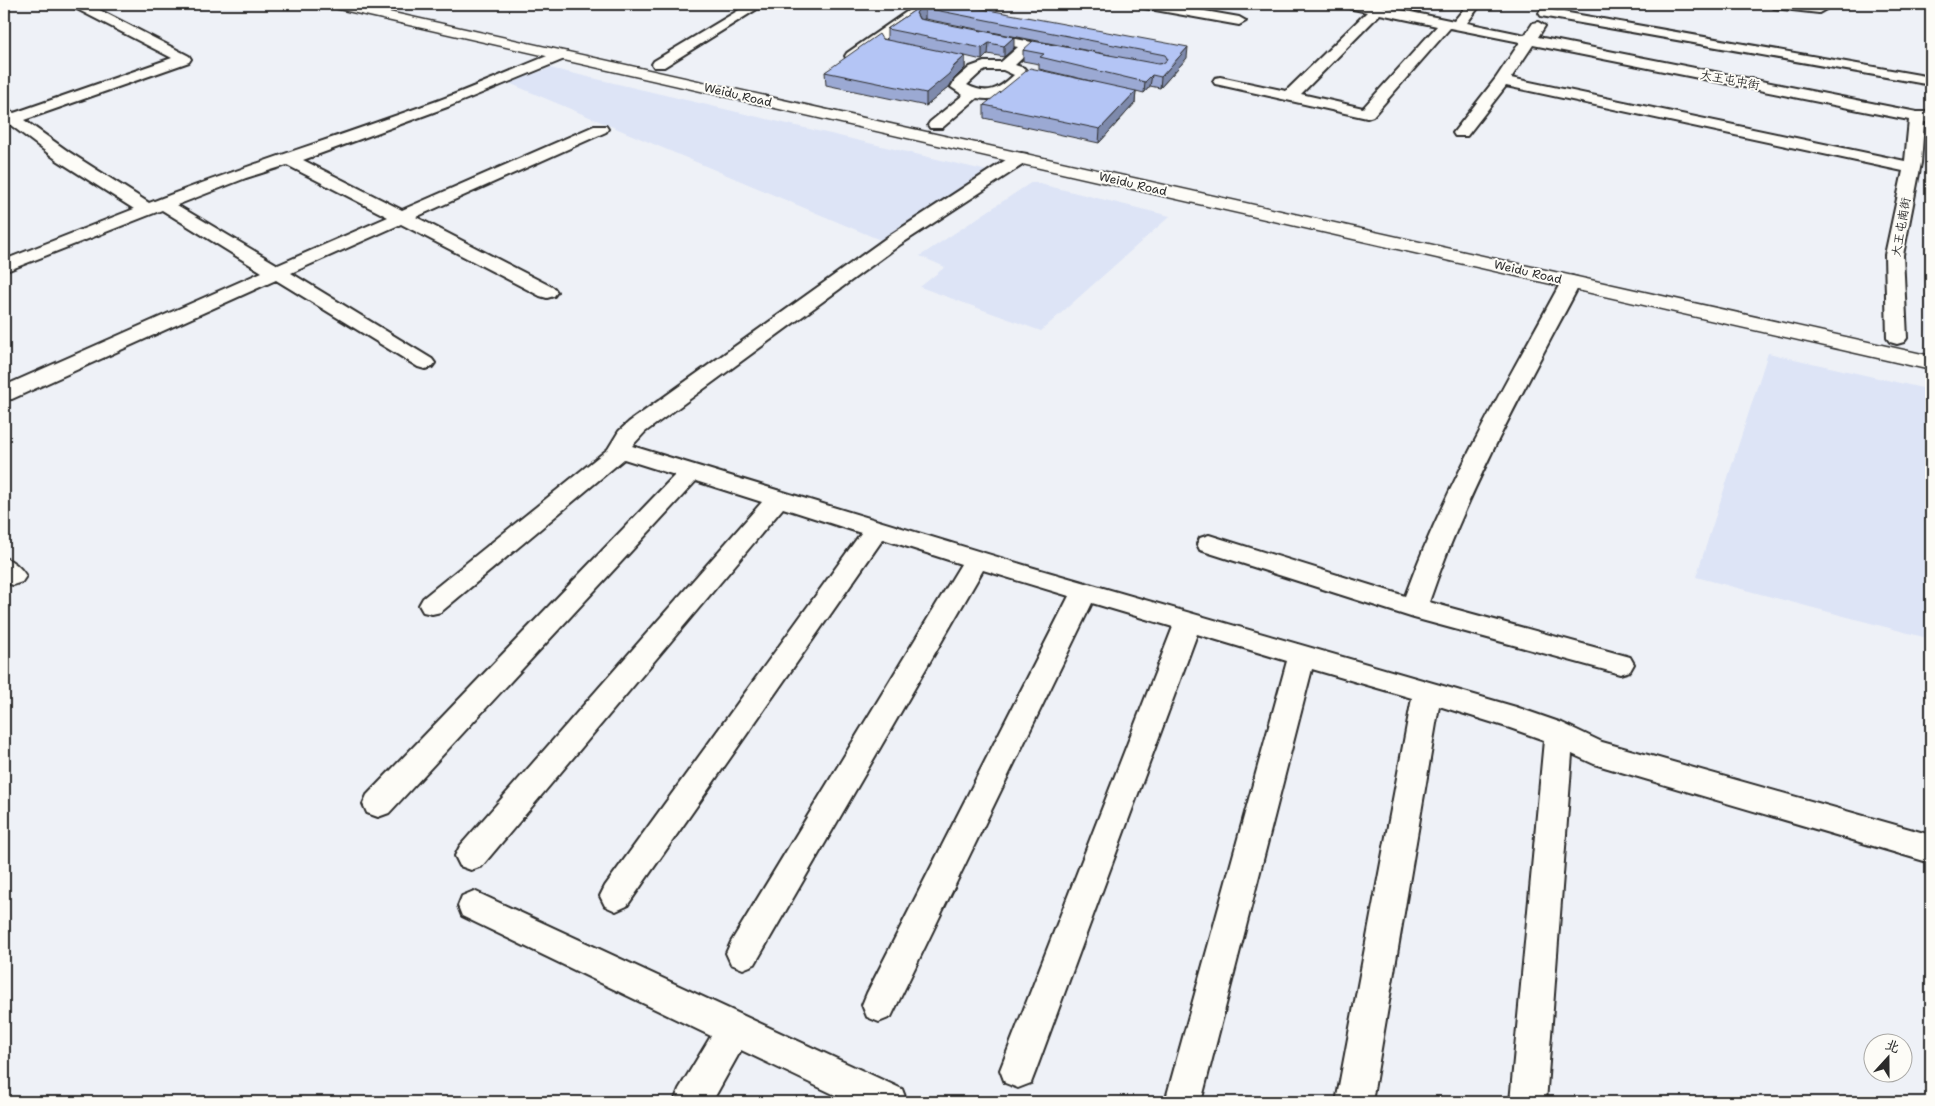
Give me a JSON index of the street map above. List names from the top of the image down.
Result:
{
  "streets": {
    "main road": ["Weidu Road"],
    "street": ["大王屯中街", "大王屯南街"]
  },
  "crossings": [
    ["大王屯中街", "大王屯南街"],
    ["Weidu Road", "大王屯南街"]
  ],
  "north": "top"
}
